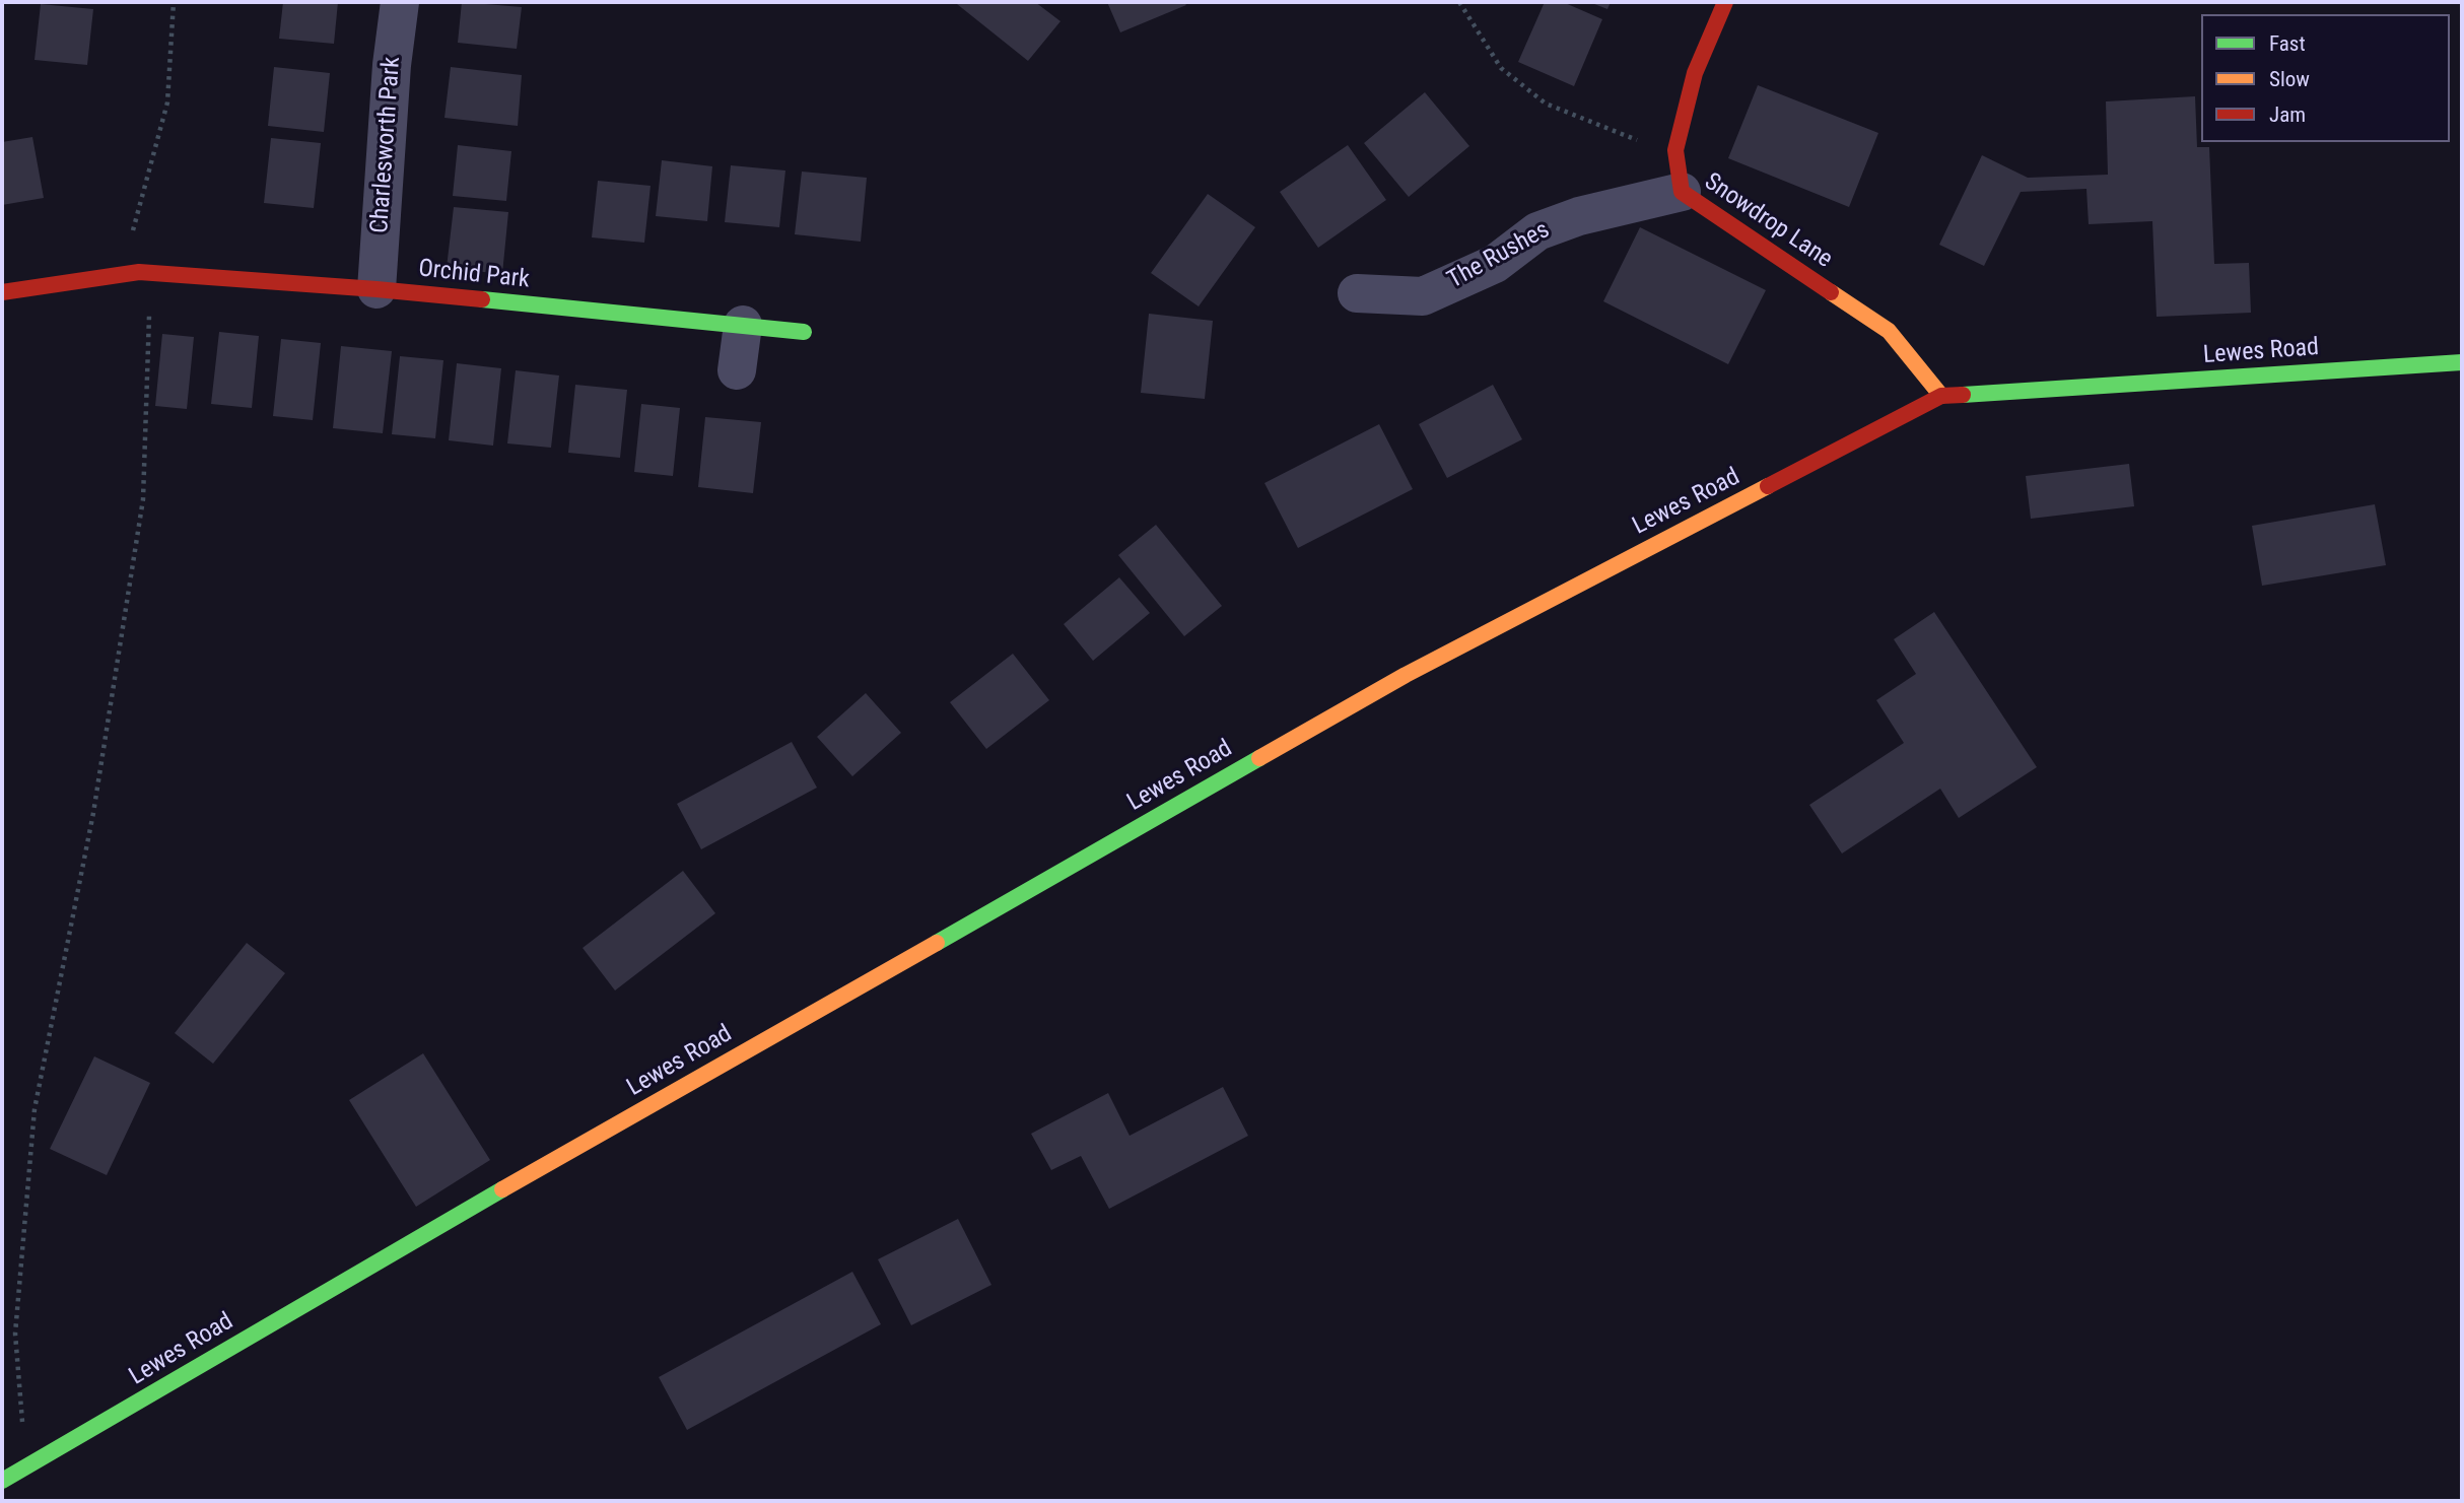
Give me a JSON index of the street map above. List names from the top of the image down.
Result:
{
  "streets": {
    "main road": ["Snowdrop Lane", "Orchid Park", "Lewes Road"],
    "street": ["Charlesworth Park", "The Rushes"]
  },
  "crossings": [
    ["Charlesworth Park", "Orchid Park"],
    ["Snowdrop Lane", "The Rushes"],
    ["Snowdrop Lane", "Lewes Road"]
  ],
  "legend": ["Fast", "Slow", "Jam"]
}
